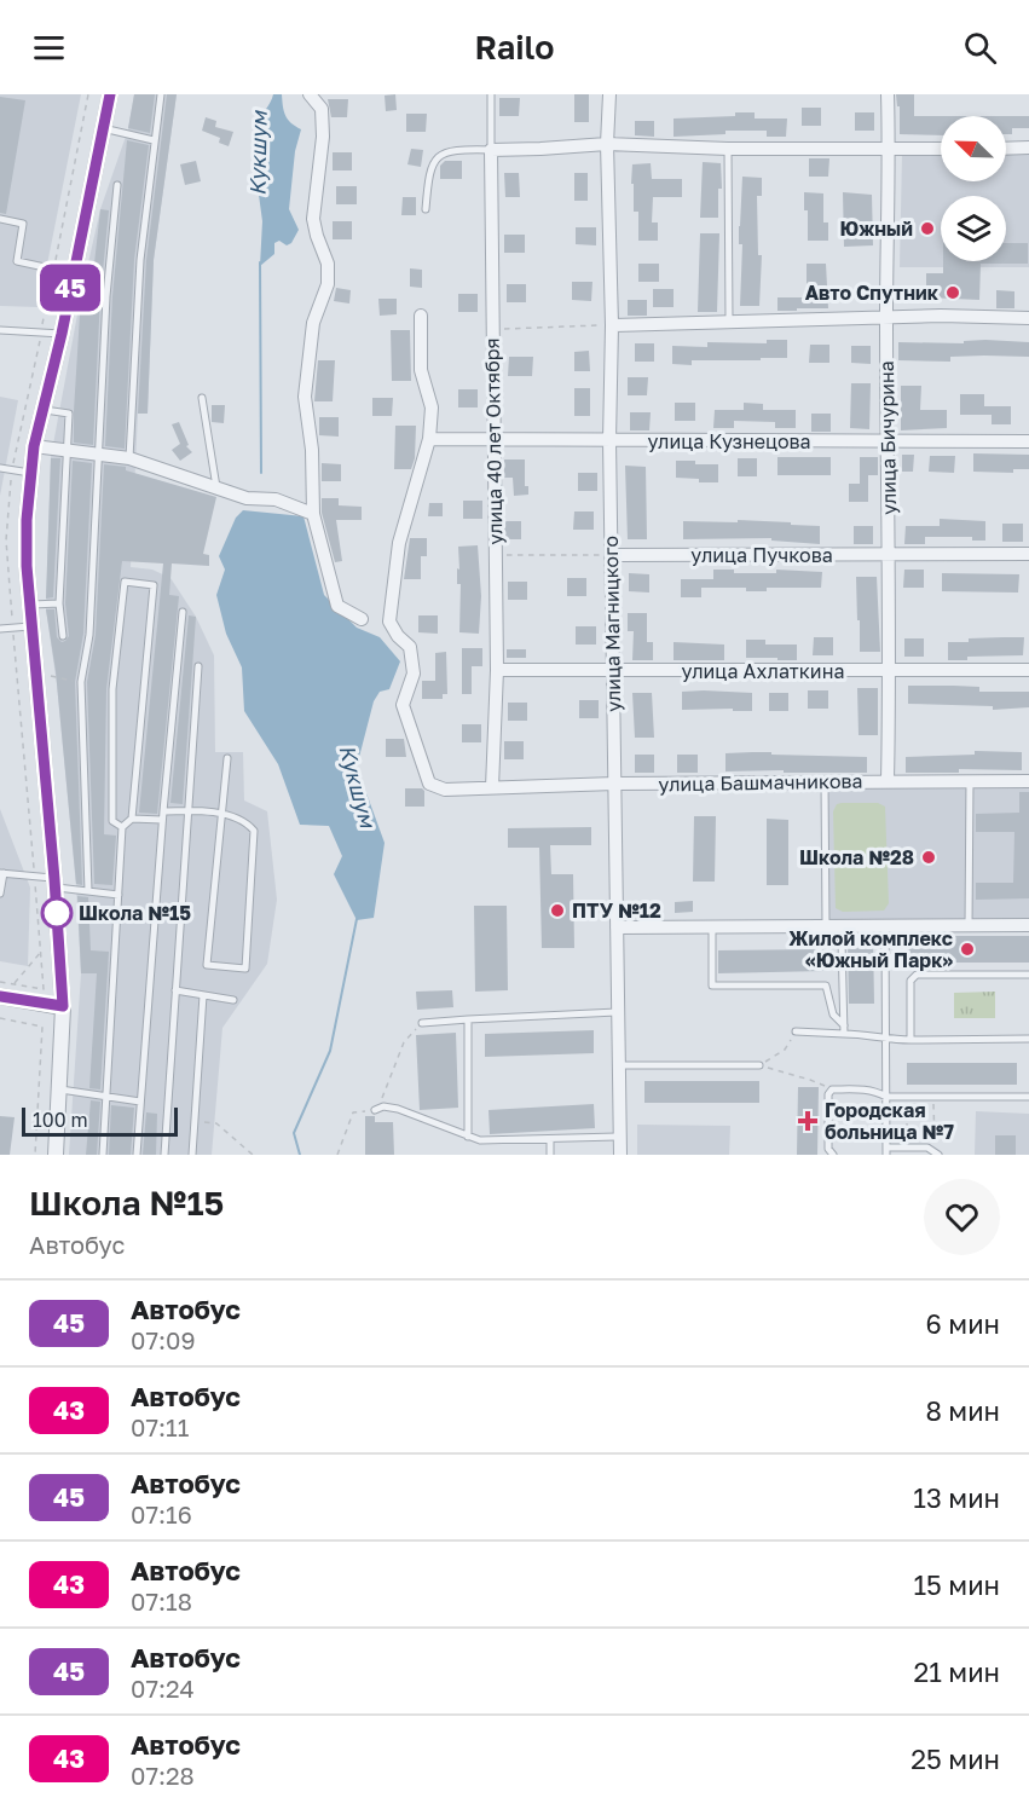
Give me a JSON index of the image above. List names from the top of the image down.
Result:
{
  "streets": {
    "street": [
      "улица Бичурина",
      "улица 40 лет Октября",
      "улица Кузнецова",
      "улица Пучкова",
      "улица Магницкого",
      "улица Ахлаткина",
      "улица Башмачникова"
    ]
  },
  "crossings": [
    ["улица Бичурина", "улица Кузнецова"],
    ["улица Бичурина", "улица Пучкова"],
    ["улица Бичурина", "улица Ахлаткина"],
    ["улица Бичурина", "улица Башмачникова"],
    ["улица 40 лет Октября", "улица Кузнецова"],
    ["улица 40 лет Октября", "улица Ахлаткина"],
    ["улица 40 лет Октября", "улица Башмачникова"],
    ["улица Кузнецова", "улица Магницкого"],
    ["улица Кузнецова", "улица Башмачникова"],
    ["улица Пучкова", "улица Магницкого"],
    ["улица Магницкого", "улица Ахлаткина"],
    ["улица Магницкого", "улица Башмачникова"]
  ],
  "water": ["Кукшум"],
  "places": {
    "other": [
      "Южный",
      "Авто Спутник",
      "Школа №28",
      "ПТУ №12",
      "Школа №15",
      "Жилой комплекс «Южный Парк»"
    ],
    "health": ["Городская больница №7"]
  },
  "lines": ["bus line 45"],
  "scale_bar": "100 m",
  "north": "top left",
  "page": {
    "header": "Railo",
    "on_map": "45",
    "scale": "100 m",
    "heading": ["Школа №15", "Автобус"],
    "list": [
      {
        "mark": "45",
        "name": "Автобус",
        "note": "07:09",
        "value": "6 мин"
      },
      {
        "mark": "43",
        "name": "Автобус",
        "note": "07:11",
        "value": "8 мин"
      },
      {
        "mark": "45",
        "name": "Автобус",
        "note": "07:16",
        "value": "13 мин"
      },
      {
        "mark": "43",
        "name": "Автобус",
        "note": "07:18",
        "value": "15 мин"
      },
      {
        "mark": "45",
        "name": "Автобус",
        "note": "07:24",
        "value": "21 мин"
      },
      {
        "mark": "43",
        "name": "Автобус",
        "note": "07:28",
        "value": "25 мин"
      }
    ]
  }
}
